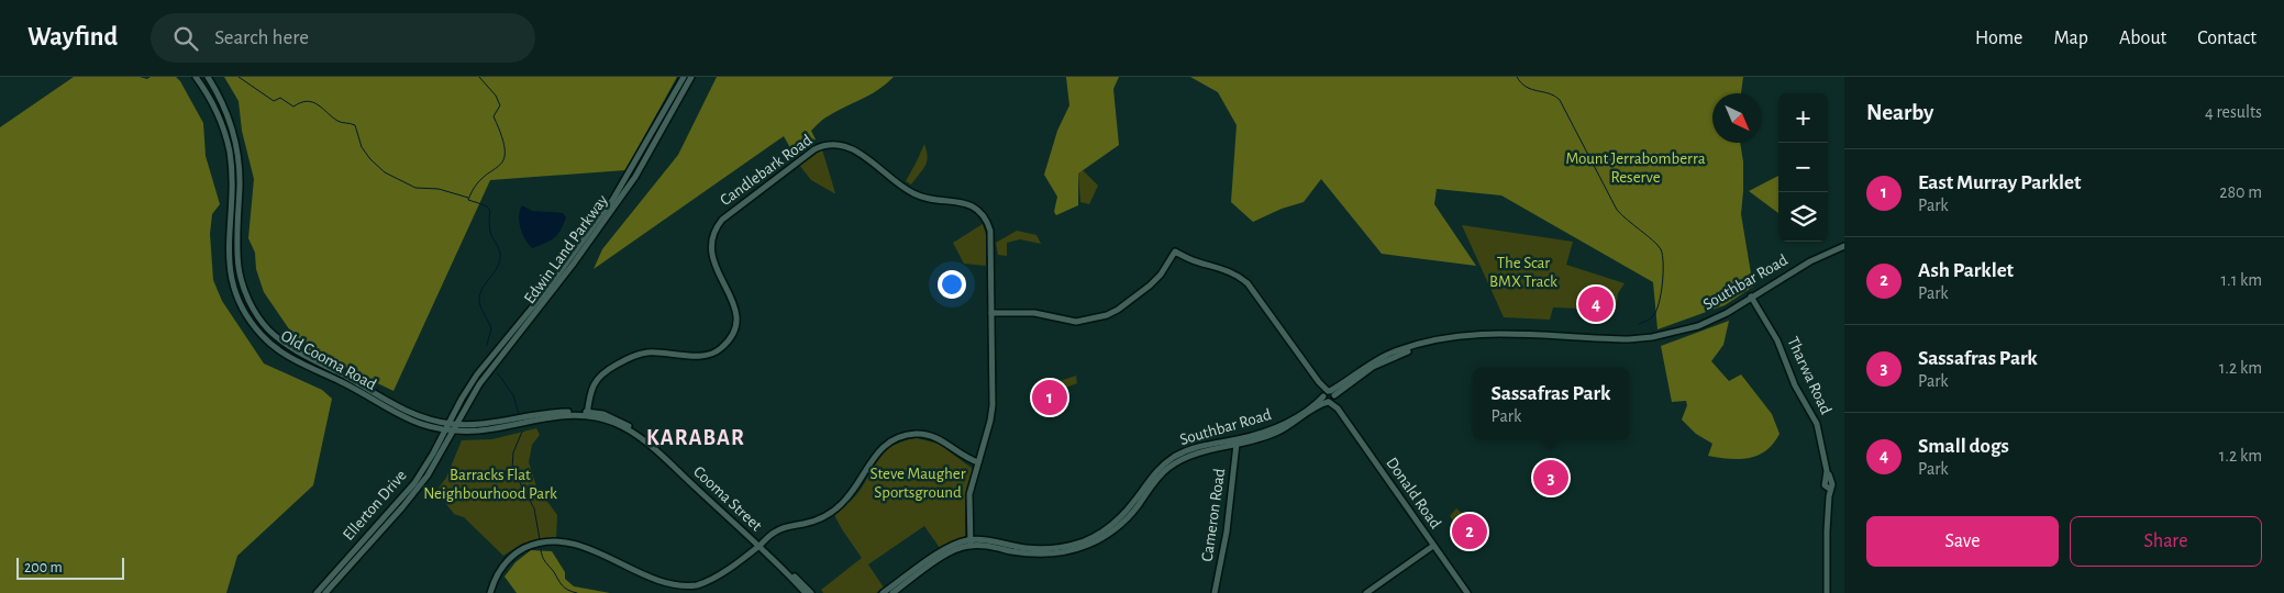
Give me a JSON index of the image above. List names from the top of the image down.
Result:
{
  "streets": {
    "main road": [
      "Candlebark Road",
      "Edwin Land Parkway",
      "Southbar Road",
      "Old Cooma Road",
      "Tharwa Road",
      "Donald Road",
      "Cooma Street",
      "Ellerton Drive",
      "Cameron Road"
    ]
  },
  "crossings": [
    ["Candlebark Road", "Southbar Road"],
    ["Candlebark Road", "Old Cooma Road"],
    ["Candlebark Road", "Donald Road"],
    ["Candlebark Road", "Cooma Street"],
    ["Edwin Land Parkway", "Old Cooma Road"],
    ["Edwin Land Parkway", "Ellerton Drive"],
    ["Southbar Road", "Tharwa Road"],
    ["Southbar Road", "Donald Road"],
    ["Southbar Road", "Cameron Road"],
    ["Old Cooma Road", "Cooma Street"],
    ["Old Cooma Road", "Ellerton Drive"]
  ],
  "districts": ["KARABAR"],
  "parks": [
    "Mount Jerrabomberra Reserve",
    "The Scar BMX Track",
    "Steve Maugher Sportsground",
    "Barracks Flat Neighbourhood Park"
  ],
  "scale_bar": "200 m",
  "north": "bottom right",
  "page": {
    "header": "Wayfind",
    "search": "Search here",
    "nav": [
      "Home",
      "Map",
      "About",
      "Contact"
    ],
    "heading": ["Nearby", "4 results"],
    "map_buttons": ["+", "−"],
    "list": [
      {
        "mark": "1",
        "name": "East Murray Parklet",
        "note": "Park",
        "value": "280 m"
      },
      {
        "mark": "2",
        "name": "Ash Parklet",
        "note": "Park",
        "value": "1.1 km"
      },
      {
        "mark": "3",
        "name": "Sassafras Park",
        "note": "Park",
        "value": "1.2 km"
      },
      {
        "mark": "4",
        "name": "Small dogs",
        "note": "Park",
        "value": "1.2 km"
      }
    ],
    "pins": [
      "4",
      "1",
      "3",
      "2"
    ],
    "popup": ["Sassafras Park", "Park"],
    "buttons": ["Save", "Share"],
    "scale": "200 m"
  }
}
